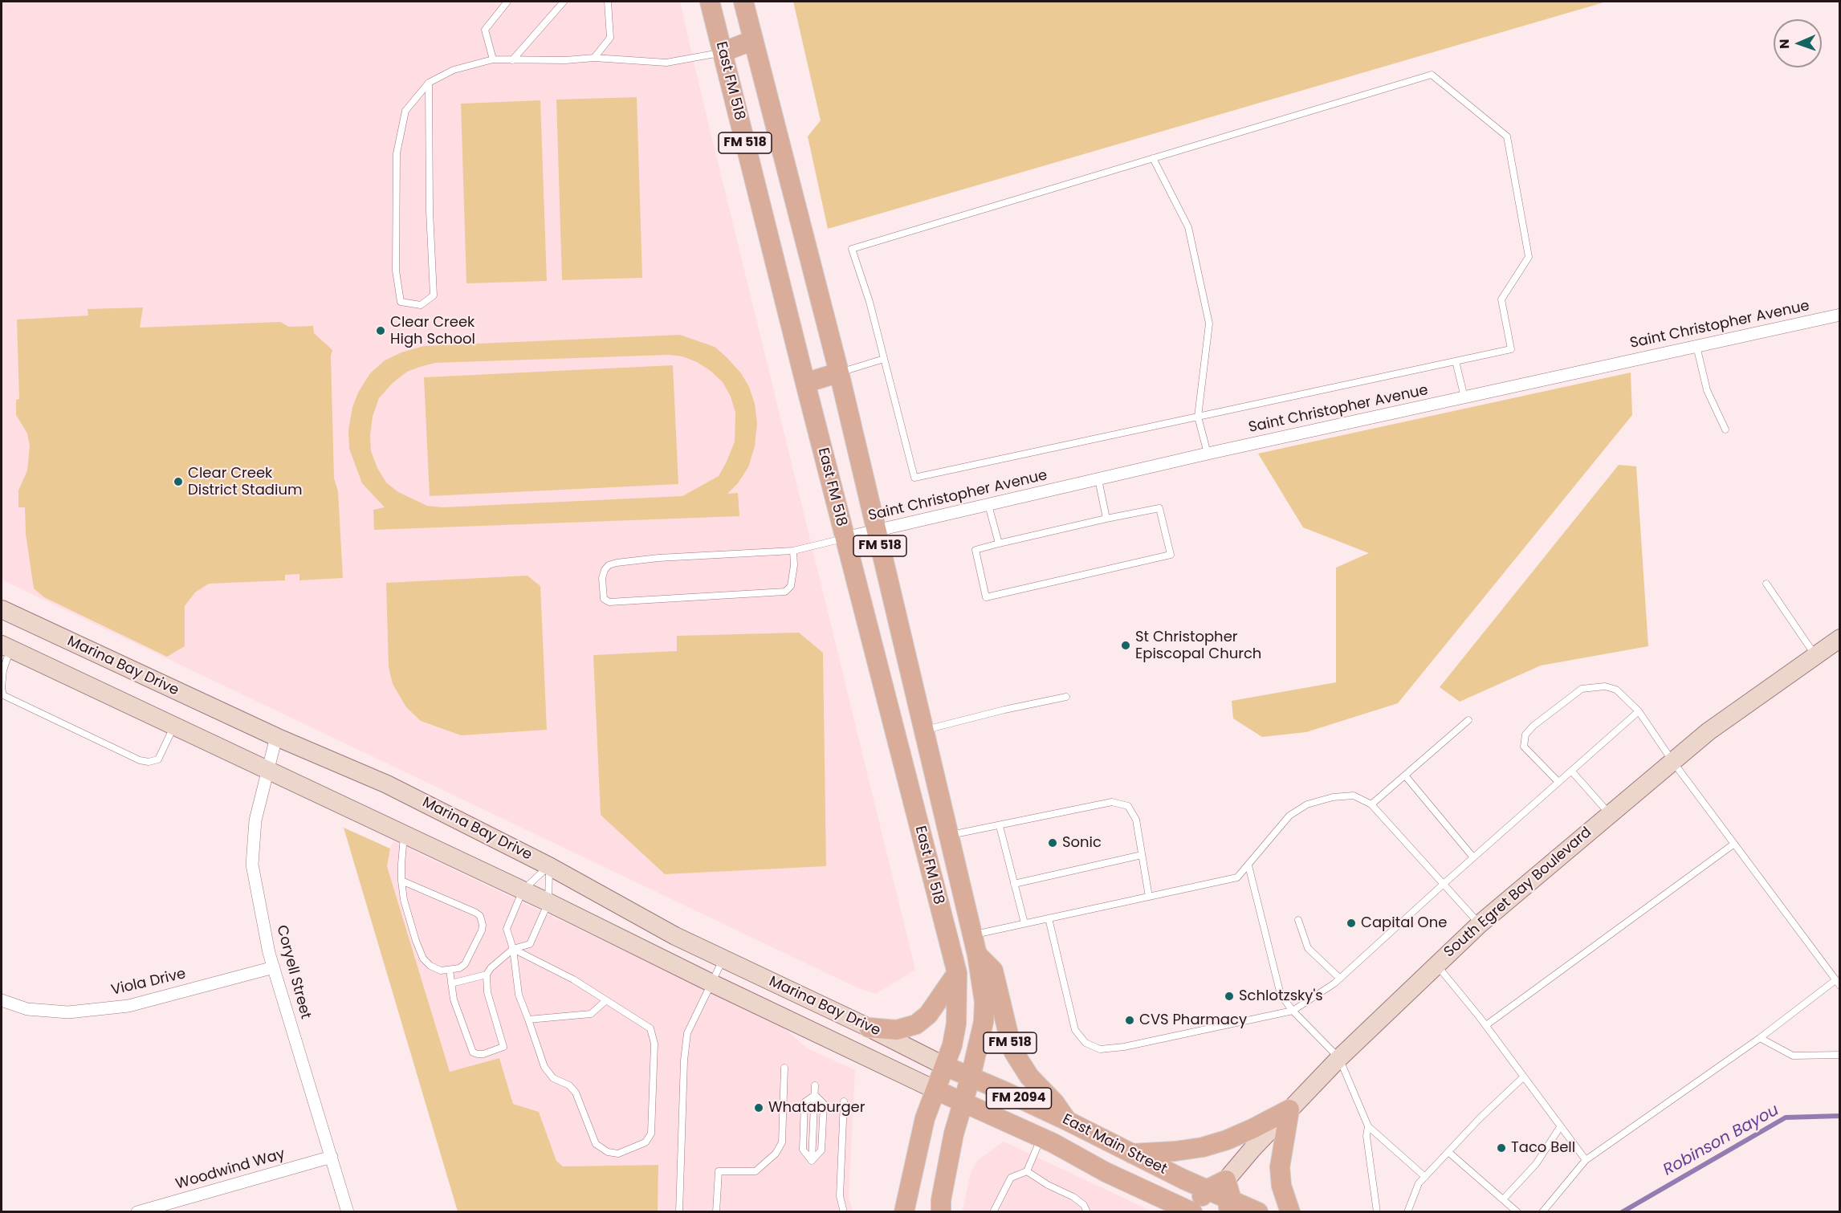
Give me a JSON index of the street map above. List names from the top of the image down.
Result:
{
  "streets": {
    "main road": [
      "East FM 518",
      "FM 518",
      "Marina Bay Drive",
      "South Egret Bay Boulevard",
      "FM 2094",
      "East Main Street"
    ],
    "street": [
      "Saint Christopher Avenue",
      "Coryell Street",
      "Viola Drive",
      "Woodwind Way"
    ]
  },
  "crossings": [
    ["East FM 518", "FM 518"],
    ["East FM 518", "Saint Christopher Avenue"],
    ["East FM 518", "East Main Street"],
    ["FM 518", "Marina Bay Drive"],
    ["FM 518", "East Main Street"],
    ["Marina Bay Drive", "Coryell Street"],
    ["Marina Bay Drive", "East Main Street"],
    ["Coryell Street", "Viola Drive"],
    ["Coryell Street", "Woodwind Way"]
  ],
  "water": ["Robinson Bayou"],
  "places": [
    "Clear Creek High School",
    "Clear Creek District Stadium",
    "St Christopher Episcopal Church",
    "Sonic",
    "Capital One",
    "Schlotzsky's",
    "CVS Pharmacy",
    "Whataburger",
    "Taco Bell"
  ],
  "north": "left"
}
